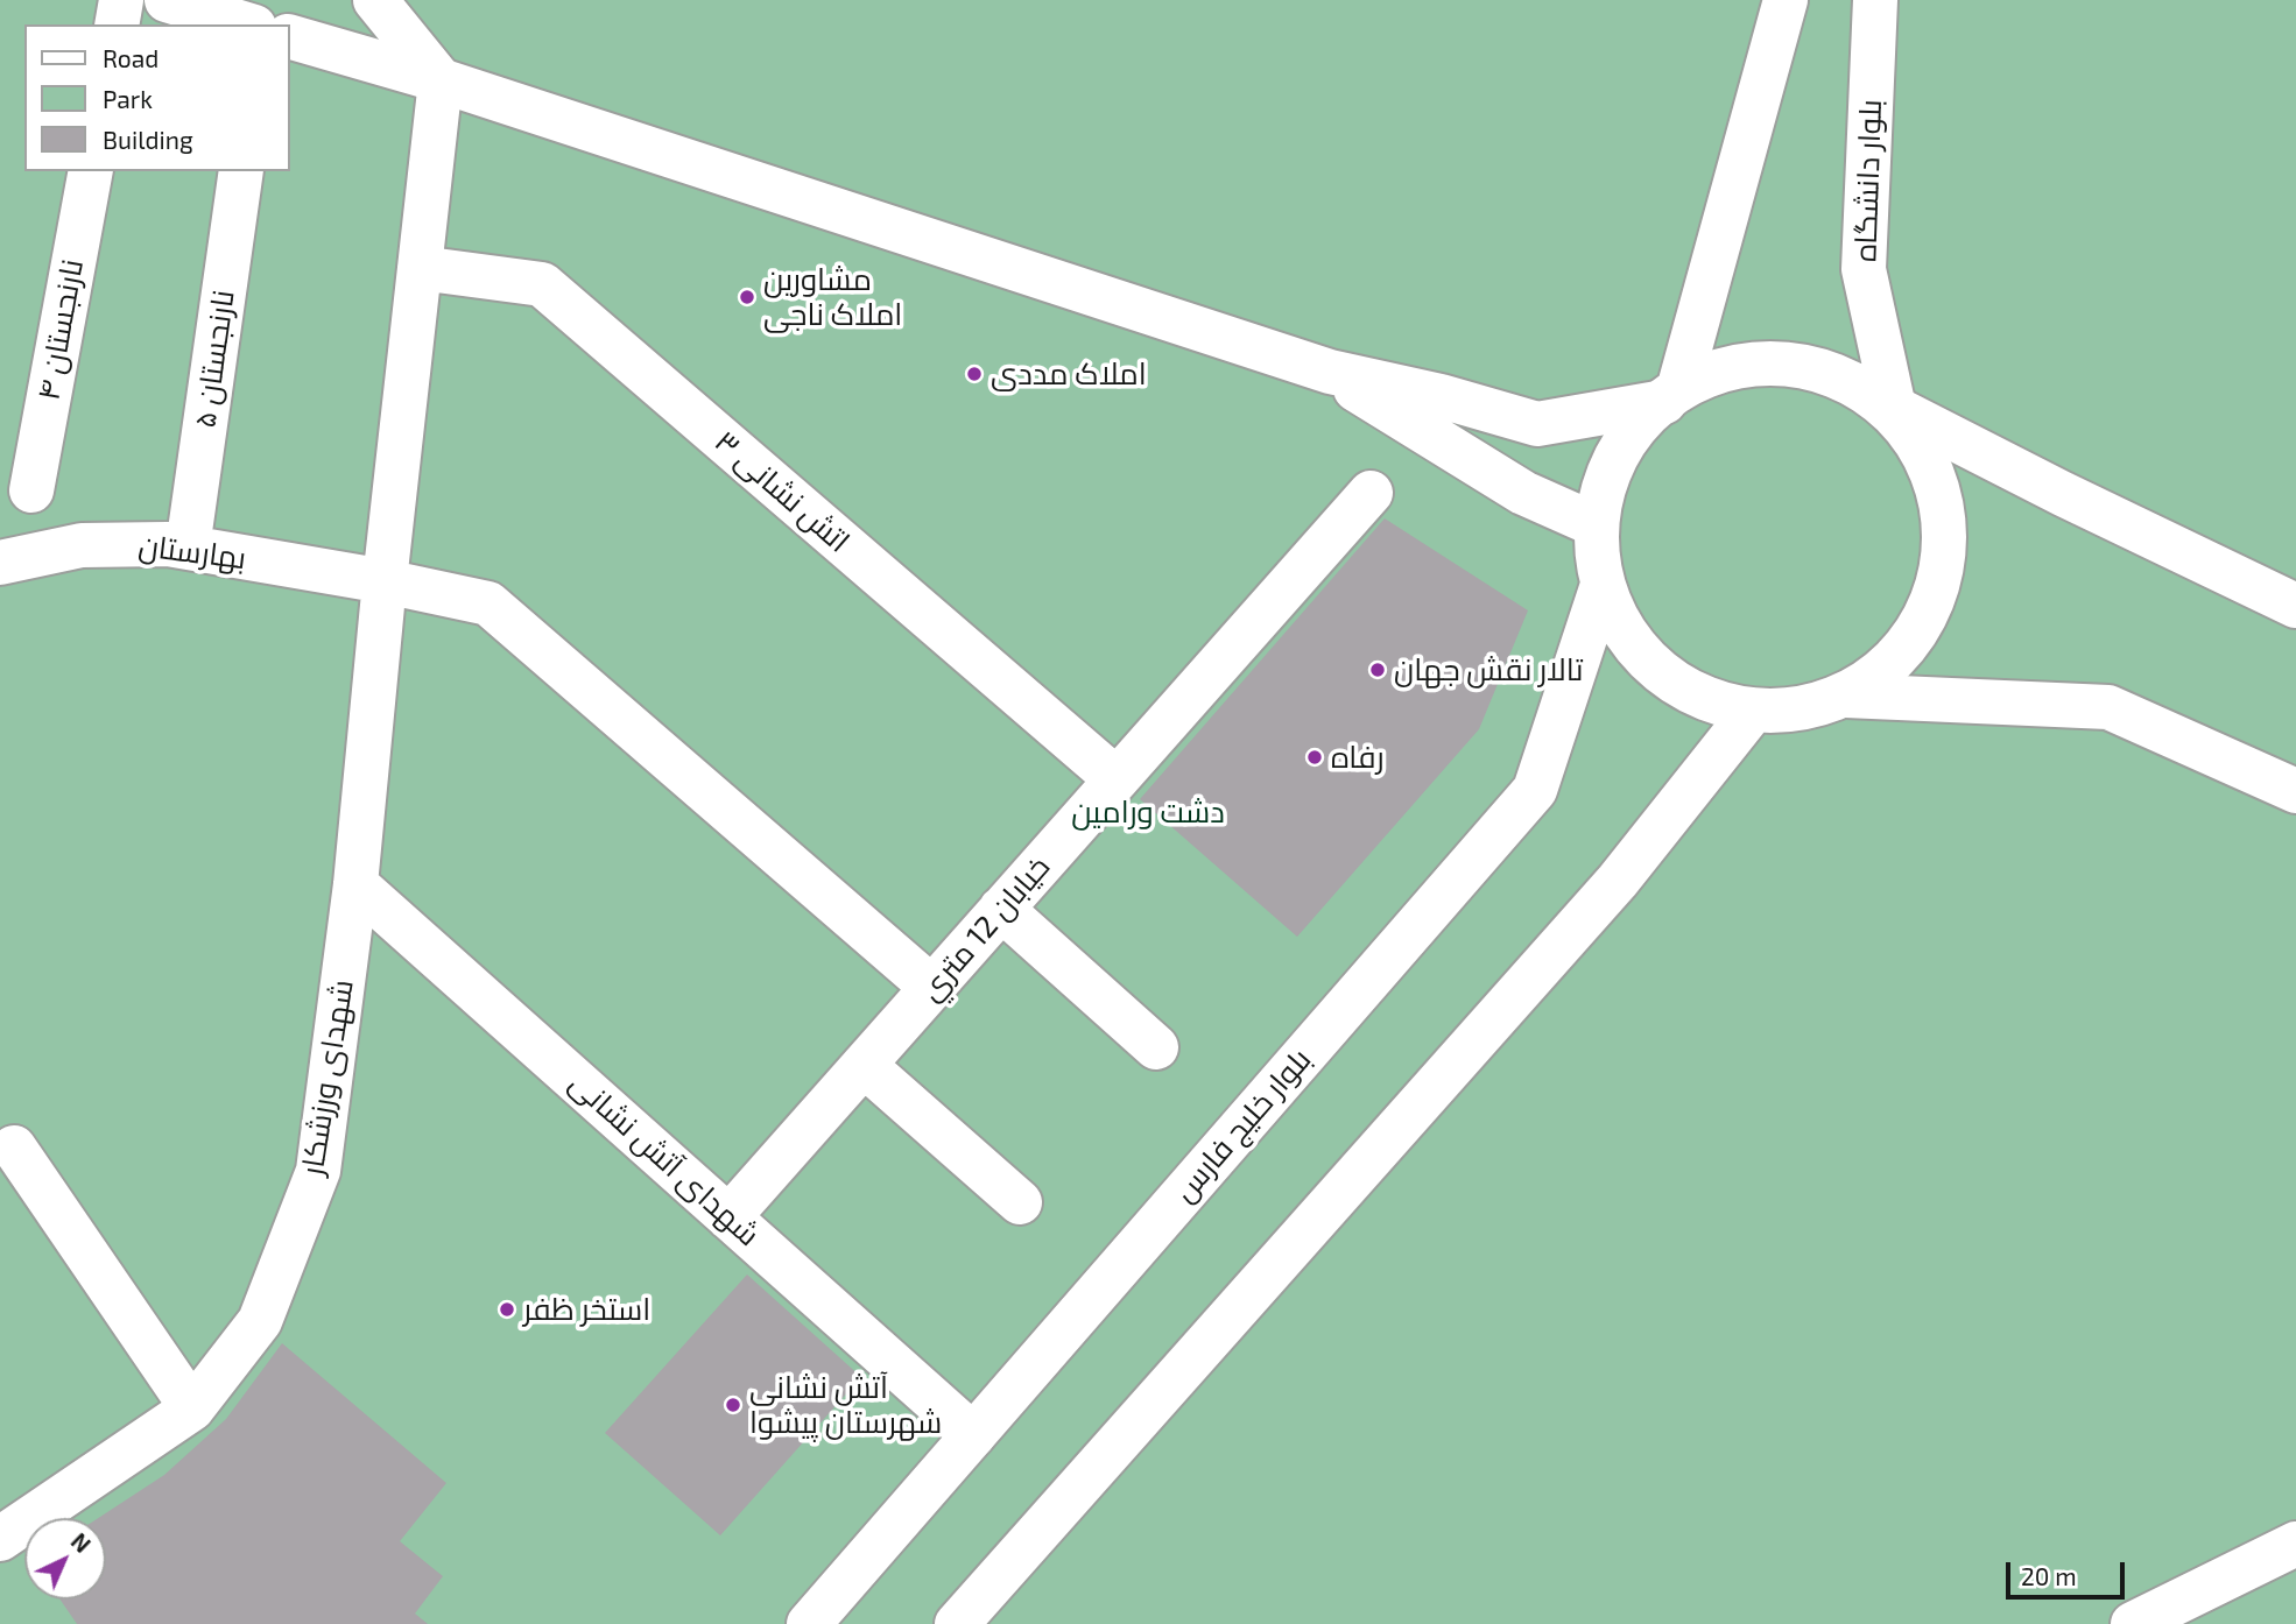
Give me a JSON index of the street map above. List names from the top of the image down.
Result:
{
  "streets": {
    "street": [
      "بلوار دانشگاه",
      "نارنجستان ۴",
      "نارنجستان ۵",
      "اتش نشانی ۳",
      "بهارستان",
      "خيابان 12 متري",
      "شهدای ورزشکار",
      "بلوار خلیج فارس",
      "شهدای آتش نشانی"
    ]
  },
  "crossings": [
    ["نارنجستان ۵", "بهارستان"],
    ["اتش نشانی ۳", "خيابان 12 متري"],
    ["اتش نشانی ۳", "شهدای ورزشکار"],
    ["بهارستان", "خيابان 12 متري"],
    ["بهارستان", "شهدای ورزشکار"],
    ["خيابان 12 متري", "شهدای آتش نشانی"],
    ["شهدای ورزشکار", "شهدای آتش نشانی"],
    ["بلوار خلیج فارس", "شهدای آتش نشانی"]
  ],
  "parks": ["دشت ورامین"],
  "places": [
    "مشاورین املاک ناجی",
    "املاک مددی",
    "تالار نقش جهان",
    "رفاه",
    "استخر ظفر",
    "آتش نشانی شهرستان پیشوا"
  ],
  "legend": ["Road", "Park", "Building"],
  "scale_bar": "20 m",
  "north": "top right"
}
